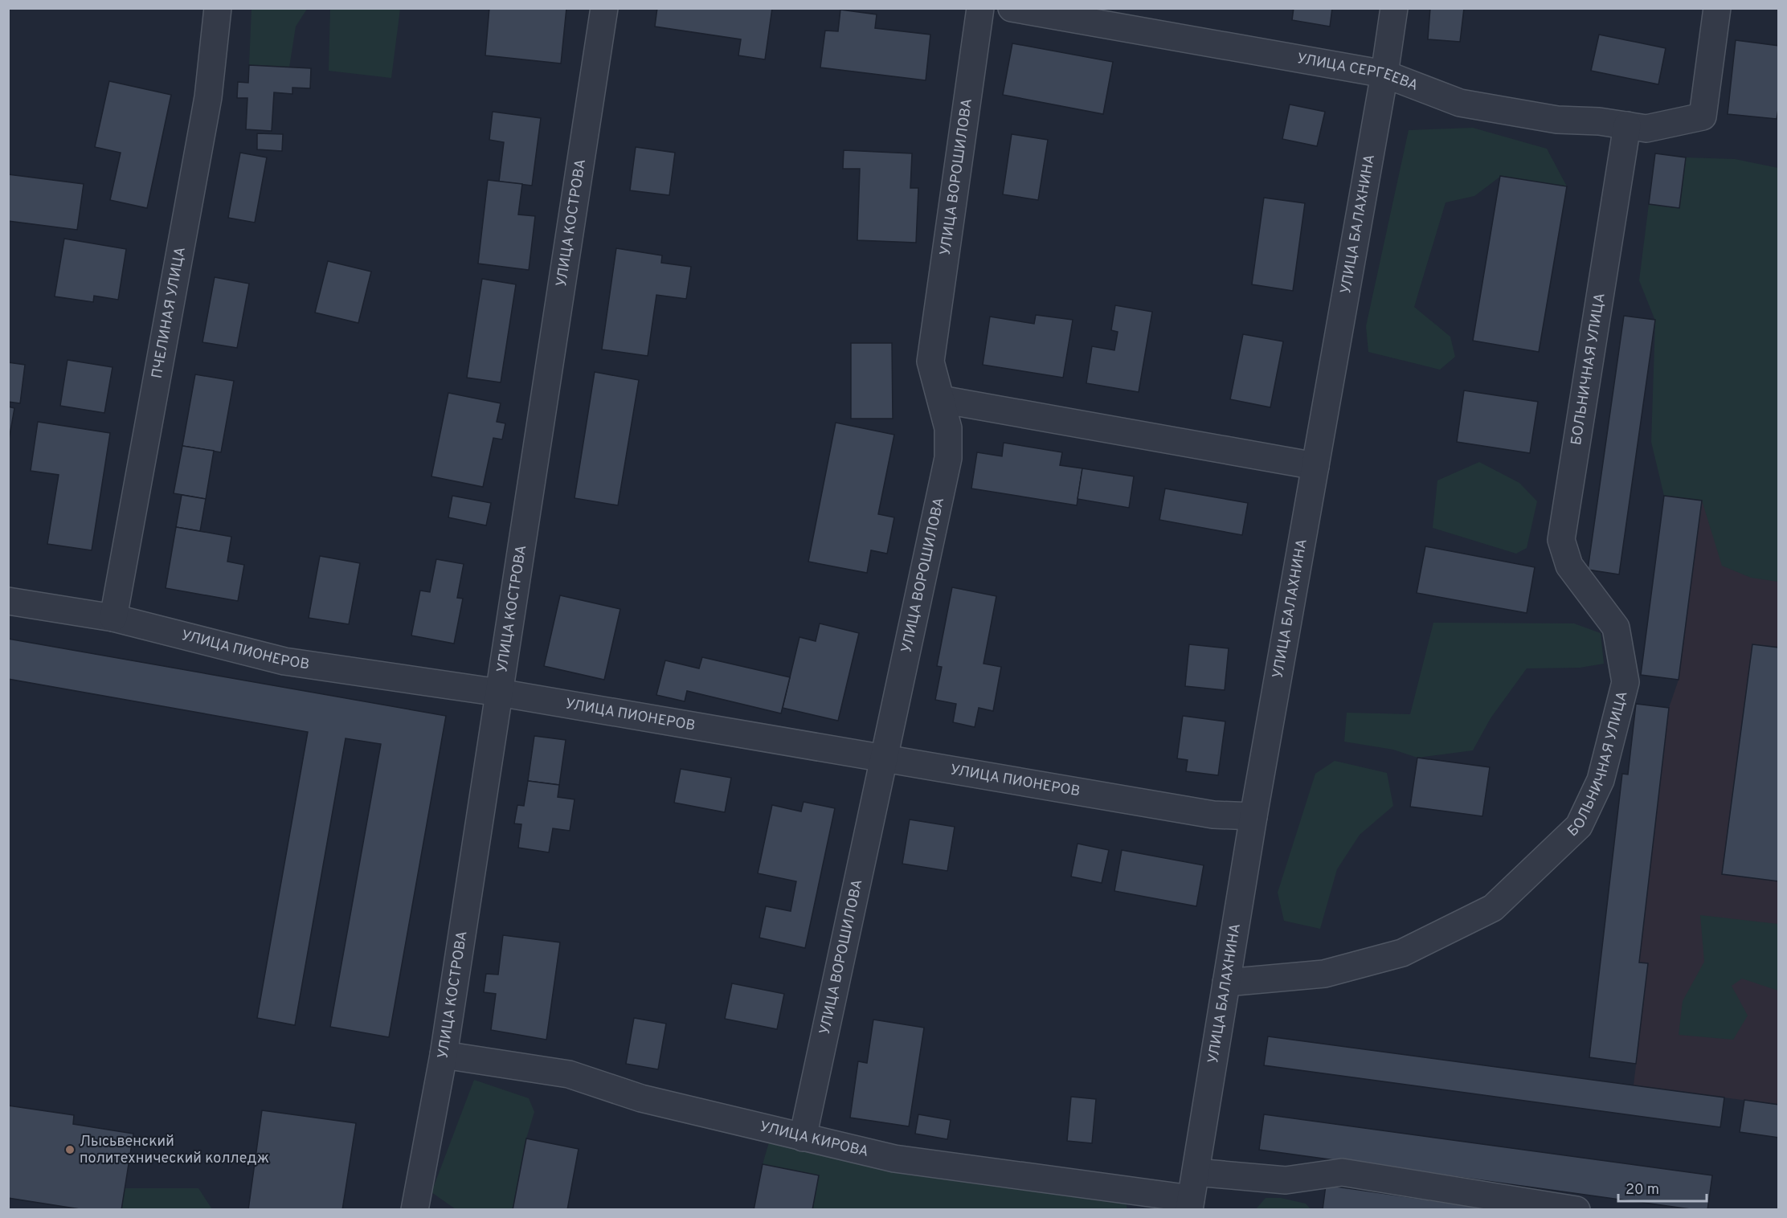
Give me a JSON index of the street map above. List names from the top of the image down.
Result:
{
  "streets": {
    "street": [
      "УЛИЦА СЕРГЕЕВА",
      "УЛИЦА ВОРОШИЛОВА",
      "УЛИЦА КОСТРОВА",
      "УЛИЦА БАЛАХНИНА",
      "ПЧЕЛИНАЯ УЛИЦА",
      "БОЛЬНИЧНАЯ УЛИЦА",
      "УЛИЦА ПИОНЕРОВ",
      "УЛИЦА КИРОВА"
    ]
  },
  "crossings": [
    ["УЛИЦА СЕРГЕЕВА", "УЛИЦА БАЛАХНИНА"],
    ["УЛИЦА СЕРГЕЕВА", "БОЛЬНИЧНАЯ УЛИЦА"],
    ["УЛИЦА ВОРОШИЛОВА", "УЛИЦА ПИОНЕРОВ"],
    ["УЛИЦА ВОРОШИЛОВА", "УЛИЦА КИРОВА"],
    ["УЛИЦА КОСТРОВА", "УЛИЦА ПИОНЕРОВ"],
    ["УЛИЦА КОСТРОВА", "УЛИЦА КИРОВА"],
    ["УЛИЦА БАЛАХНИНА", "БОЛЬНИЧНАЯ УЛИЦА"],
    ["УЛИЦА БАЛАХНИНА", "УЛИЦА ПИОНЕРОВ"],
    ["УЛИЦА БАЛАХНИНА", "УЛИЦА КИРОВА"],
    ["ПЧЕЛИНАЯ УЛИЦА", "УЛИЦА ПИОНЕРОВ"]
  ],
  "places": ["Лысьвенский политехнический колледж"],
  "scale_bar": "20 m"
}
